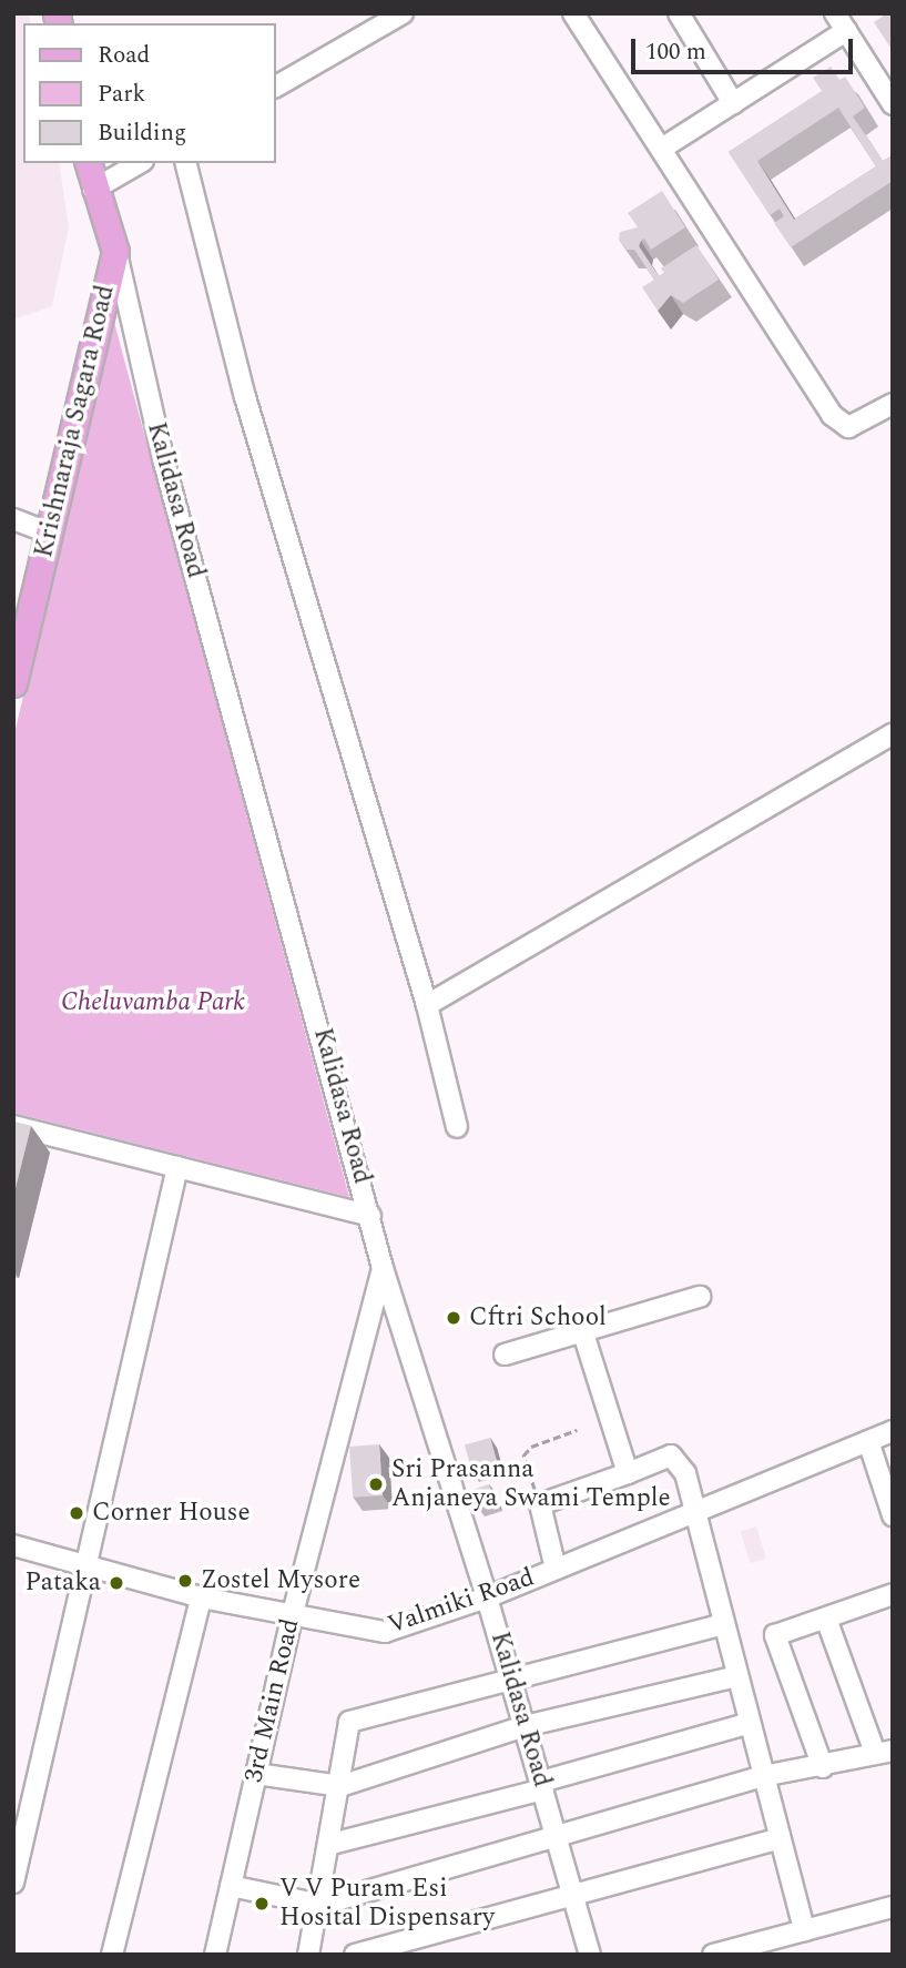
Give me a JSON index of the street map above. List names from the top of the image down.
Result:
{
  "streets": {
    "main road": ["Krishnaraja Sagara Road"],
    "street": ["Kalidasa Road", "Valmiki Road", "3rd Main Road"]
  },
  "crossings": [
    ["Krishnaraja Sagara Road", "Kalidasa Road"],
    ["Kalidasa Road", "Valmiki Road"],
    ["Kalidasa Road", "3rd Main Road"],
    ["Valmiki Road", "3rd Main Road"]
  ],
  "parks": ["Cheluvamba Park"],
  "places": [
    "Cftri School",
    "Sri Prasanna Anjaneya Swami Temple",
    "Corner House",
    "Zostel Mysore",
    "Pataka",
    "V V Puram Esi Hosital Dispensary"
  ],
  "legend": ["Road", "Park", "Building"],
  "scale_bar": "100 m"
}
